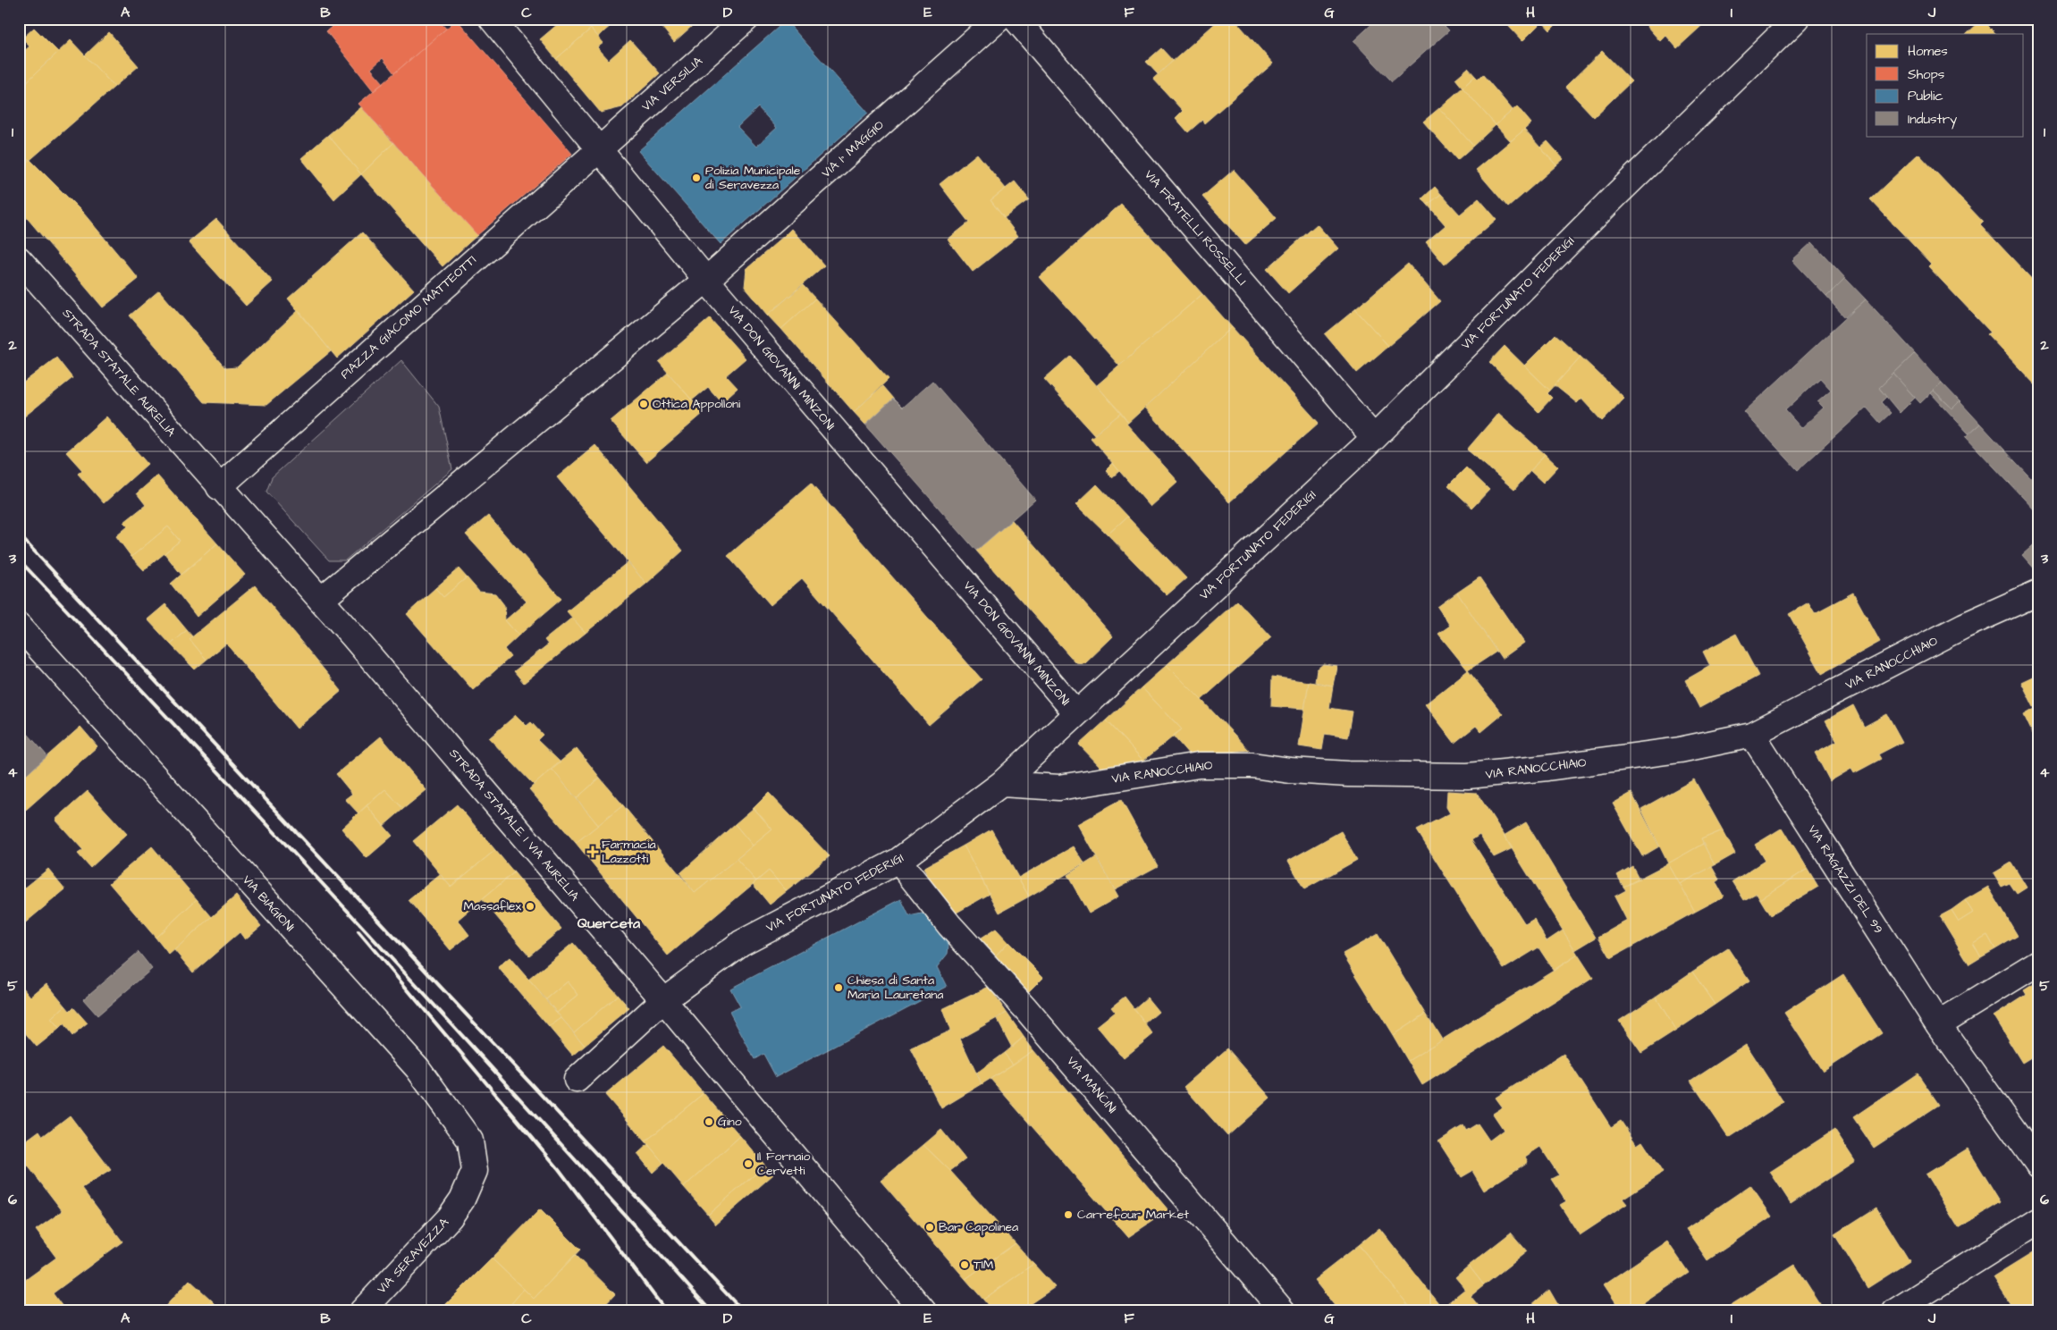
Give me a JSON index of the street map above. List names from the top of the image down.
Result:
{
  "streets": {
    "street": [
      "VIA VERSILIA",
      "VIA I° MAGGIO",
      "VIA FRATELLI ROSSELLI",
      "VIA FORTUNATO FEDERIGI",
      "PIAZZA GIACOMO MATTEOTTI",
      "VIA DON GIOVANNI MINZONI",
      "STRADA STATALE AURELIA",
      "VIA RANOCCHIAIO",
      "STRADA STATALE 1 VIA AURELIA",
      "VIA RAGAZZI DEL 99",
      "VIA BIAGIONI",
      "VIA MANCINI",
      "VIA SERAVEZZA"
    ]
  },
  "crossings": [
    ["VIA VERSILIA", "PIAZZA GIACOMO MATTEOTTI"],
    ["VIA VERSILIA", "VIA DON GIOVANNI MINZONI"],
    ["VIA I° MAGGIO", "VIA DON GIOVANNI MINZONI"],
    ["VIA FRATELLI ROSSELLI", "VIA FORTUNATO FEDERIGI"],
    ["VIA FORTUNATO FEDERIGI", "VIA DON GIOVANNI MINZONI"],
    ["VIA FORTUNATO FEDERIGI", "VIA RANOCCHIAIO"],
    ["VIA FORTUNATO FEDERIGI", "STRADA STATALE 1 VIA AURELIA"],
    ["VIA FORTUNATO FEDERIGI", "VIA MANCINI"],
    ["PIAZZA GIACOMO MATTEOTTI", "VIA DON GIOVANNI MINZONI"],
    ["PIAZZA GIACOMO MATTEOTTI", "STRADA STATALE AURELIA"],
    ["PIAZZA GIACOMO MATTEOTTI", "STRADA STATALE 1 VIA AURELIA"],
    ["STRADA STATALE AURELIA", "STRADA STATALE 1 VIA AURELIA"],
    ["VIA RANOCCHIAIO", "VIA RAGAZZI DEL 99"],
    ["VIA BIAGIONI", "VIA SERAVEZZA"]
  ],
  "districts": ["Querceta"],
  "places": {
    "other": [
      "Polizia Municipale di Seravezza",
      "Ottica Appolloni",
      "Massaflex",
      "Chiesa di Santa Maria Lauretana",
      "Gino",
      "Il Fornaio Cervetti",
      "Carrefour Market",
      "Bar Capolinea",
      "TIM"
    ],
    "health": ["Farmacia Lazzotti"]
  },
  "legend": [
    "Homes",
    "Shops",
    "Public",
    "Industry"
  ],
  "grid": {
    "columns": [
      "A",
      "B",
      "C",
      "D",
      "E",
      "F",
      "G",
      "H",
      "I",
      "J"
    ],
    "rows": [
      "1",
      "2",
      "3",
      "4",
      "5",
      "6"
    ]
  }
}
